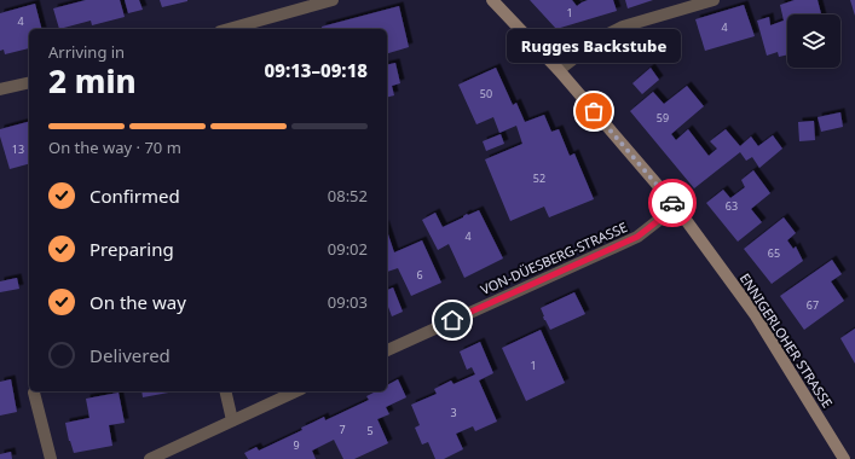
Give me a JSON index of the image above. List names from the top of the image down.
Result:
{
  "streets": {
    "main road": ["ENNIGERLOHER STRASSE"],
    "street": ["VON-DÜESBERG-STRASSE"]
  },
  "crossings": [
    ["VON-DÜESBERG-STRASSE", "ENNIGERLOHER STRASSE"]
  ],
  "places": ["Rugges Backstube"],
  "house_numbers": [
    "1",
    "4",
    "4",
    "50",
    "59",
    "13",
    "52",
    "63",
    "4",
    "65",
    "6",
    "67",
    "1",
    "3",
    "7",
    "5",
    "9"
  ],
  "page": {
    "bubble": "Rugges Backstube",
    "heading": ["2 min", "Arriving in", "09:13–09:18"],
    "bar": "On the way · 70 m",
    "list": [
      ["Confirmed", "08:52"],
      ["Preparing", "09:02"],
      ["On the way", "09:03"],
      "Delivered"
    ]
  }
}
